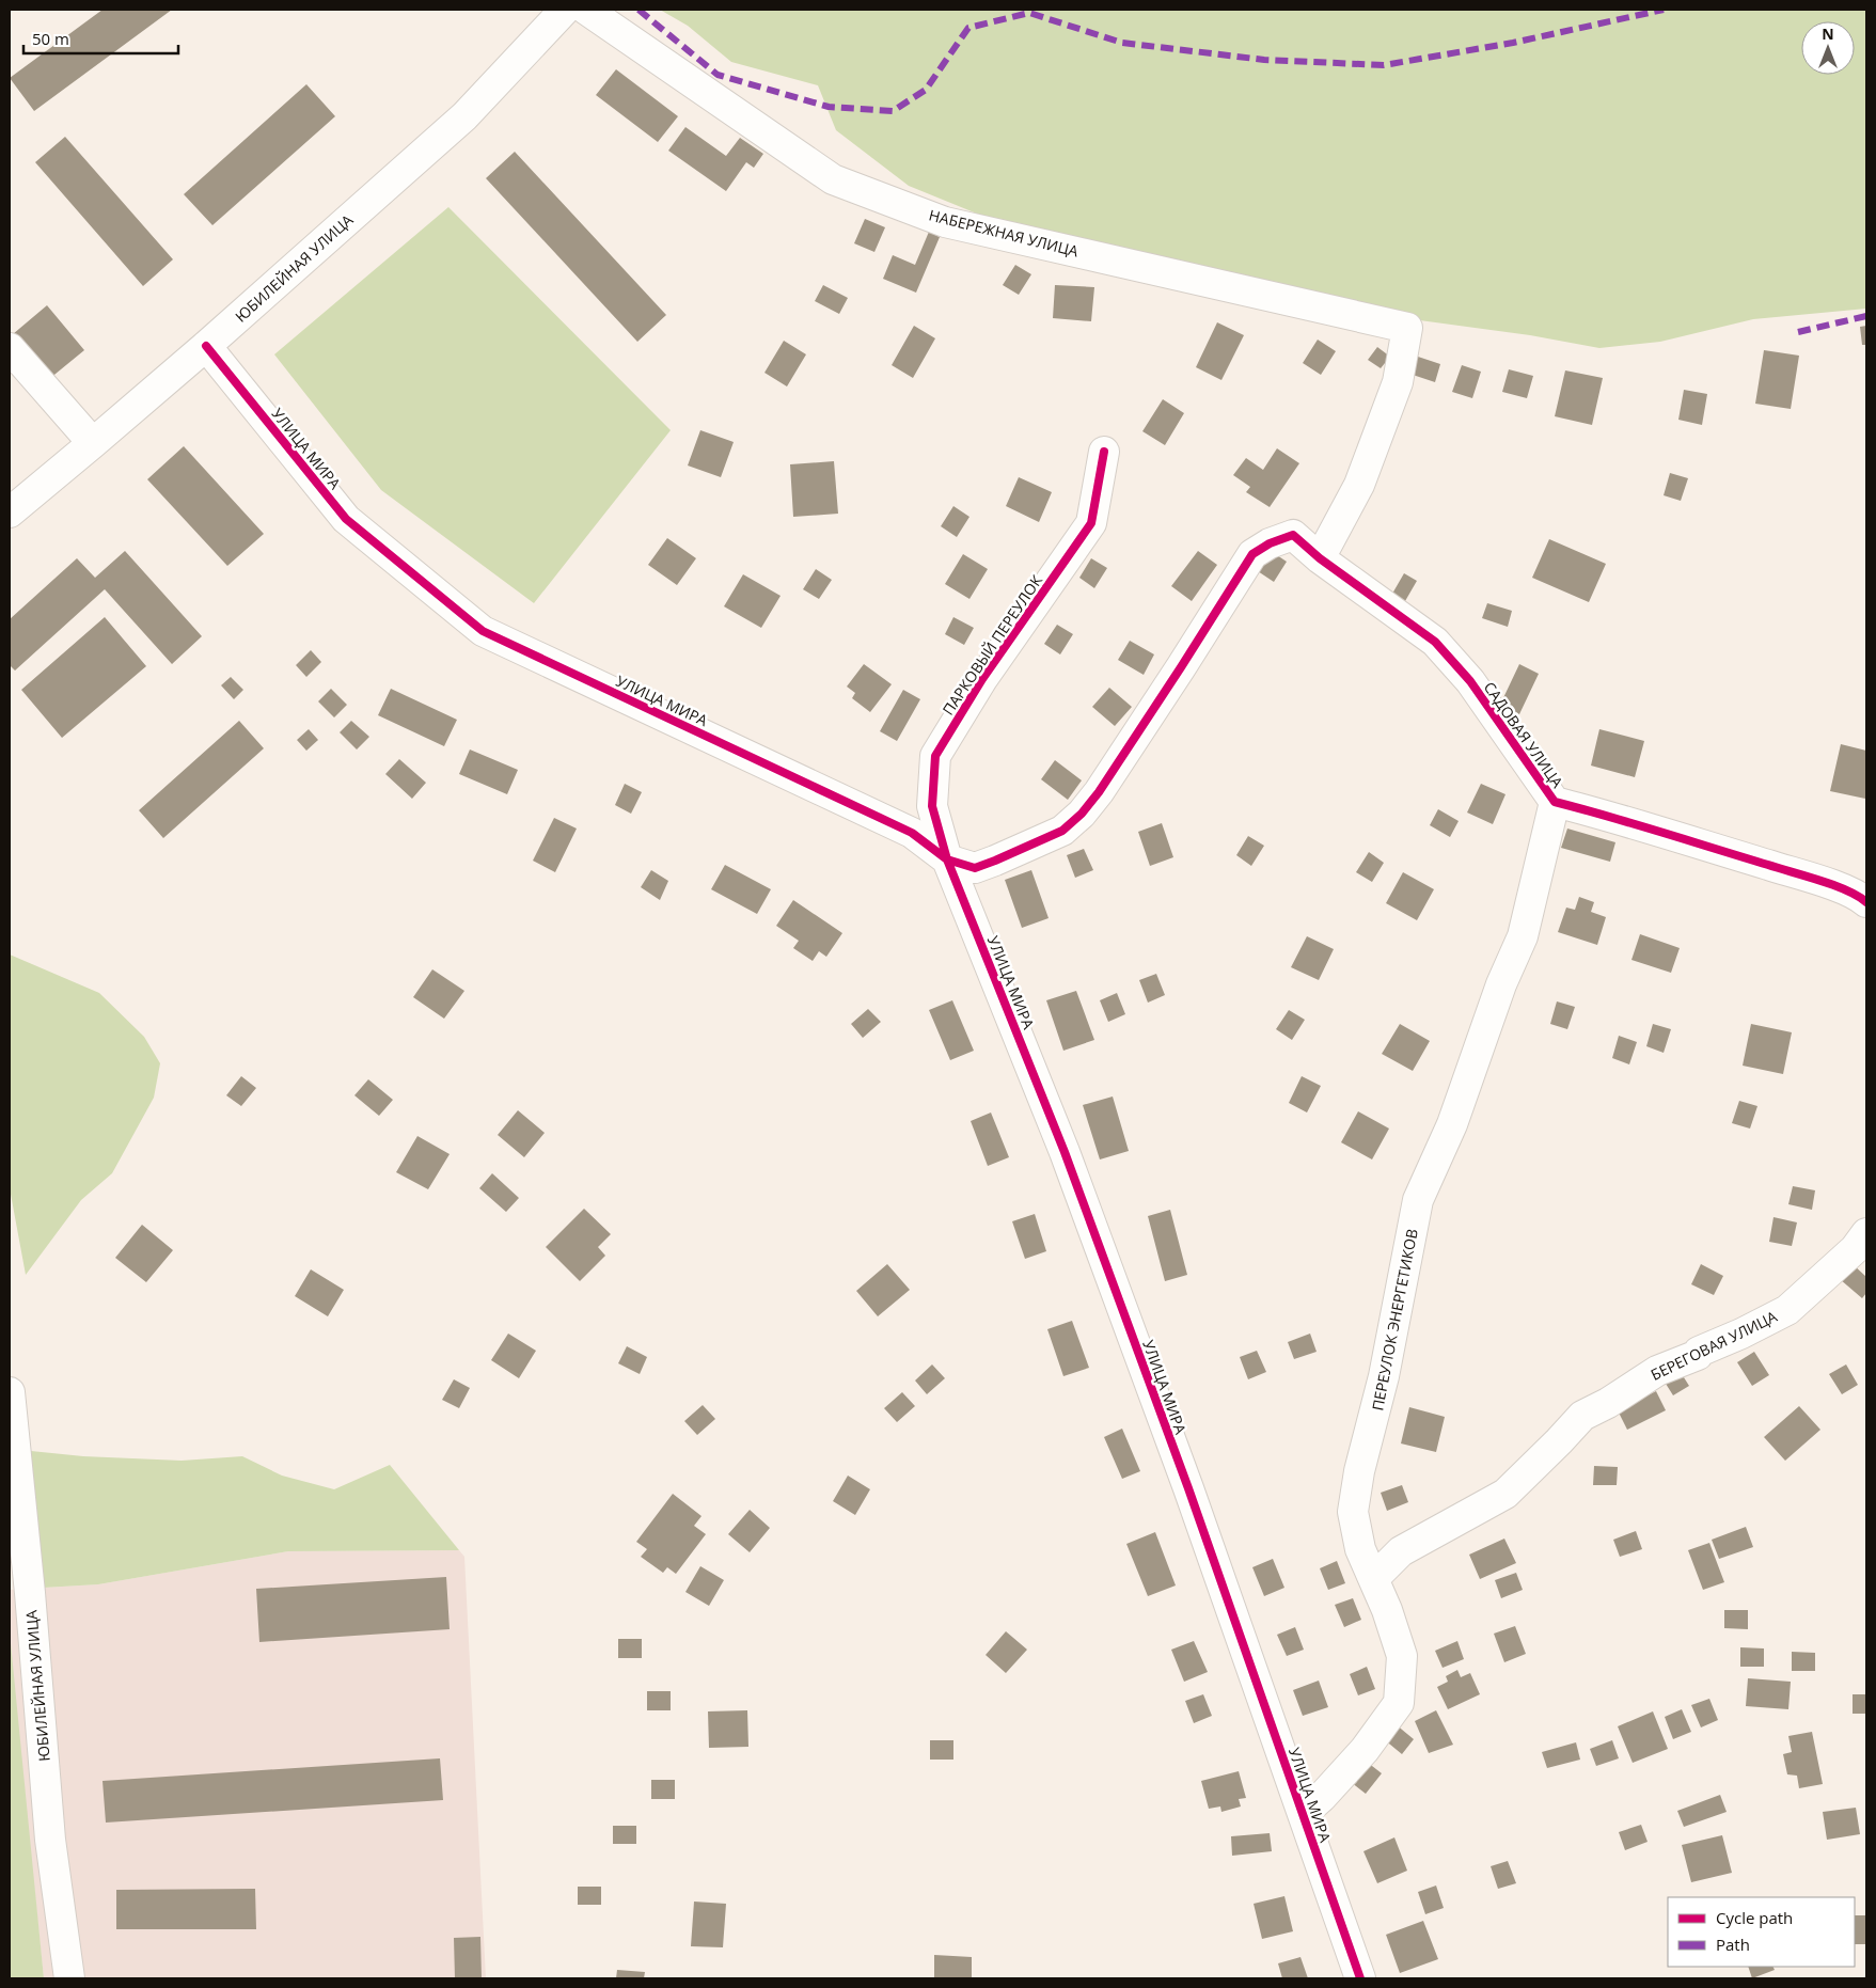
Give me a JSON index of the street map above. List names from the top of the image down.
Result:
{
  "streets": {
    "street": [
      "НАБЕРЕЖНАЯ УЛИЦА",
      "ЮБИЛЕЙНАЯ УЛИЦА",
      "УЛИЦА МИРА",
      "ПАРКОВЫЙ ПЕРЕУЛОК",
      "САДОВАЯ УЛИЦА",
      "ПЕРЕУЛОК ЭНЕРГЕТИКОВ",
      "БЕРЕГОВАЯ УЛИЦА"
    ]
  },
  "crossings": [
    ["НАБЕРЕЖНАЯ УЛИЦА", "САДОВАЯ УЛИЦА"],
    ["ЮБИЛЕЙНАЯ УЛИЦА", "УЛИЦА МИРА"],
    ["УЛИЦА МИРА", "ПАРКОВЫЙ ПЕРЕУЛОК"],
    ["УЛИЦА МИРА", "САДОВАЯ УЛИЦА"],
    ["УЛИЦА МИРА", "ПЕРЕУЛОК ЭНЕРГЕТИКОВ"],
    ["ПАРКОВЫЙ ПЕРЕУЛОК", "САДОВАЯ УЛИЦА"],
    ["САДОВАЯ УЛИЦА", "ПЕРЕУЛОК ЭНЕРГЕТИКОВ"],
    ["ПЕРЕУЛОК ЭНЕРГЕТИКОВ", "БЕРЕГОВАЯ УЛИЦА"]
  ],
  "legend": ["Cycle path", "Path"],
  "scale_bar": "50 m",
  "north": "top"
}
